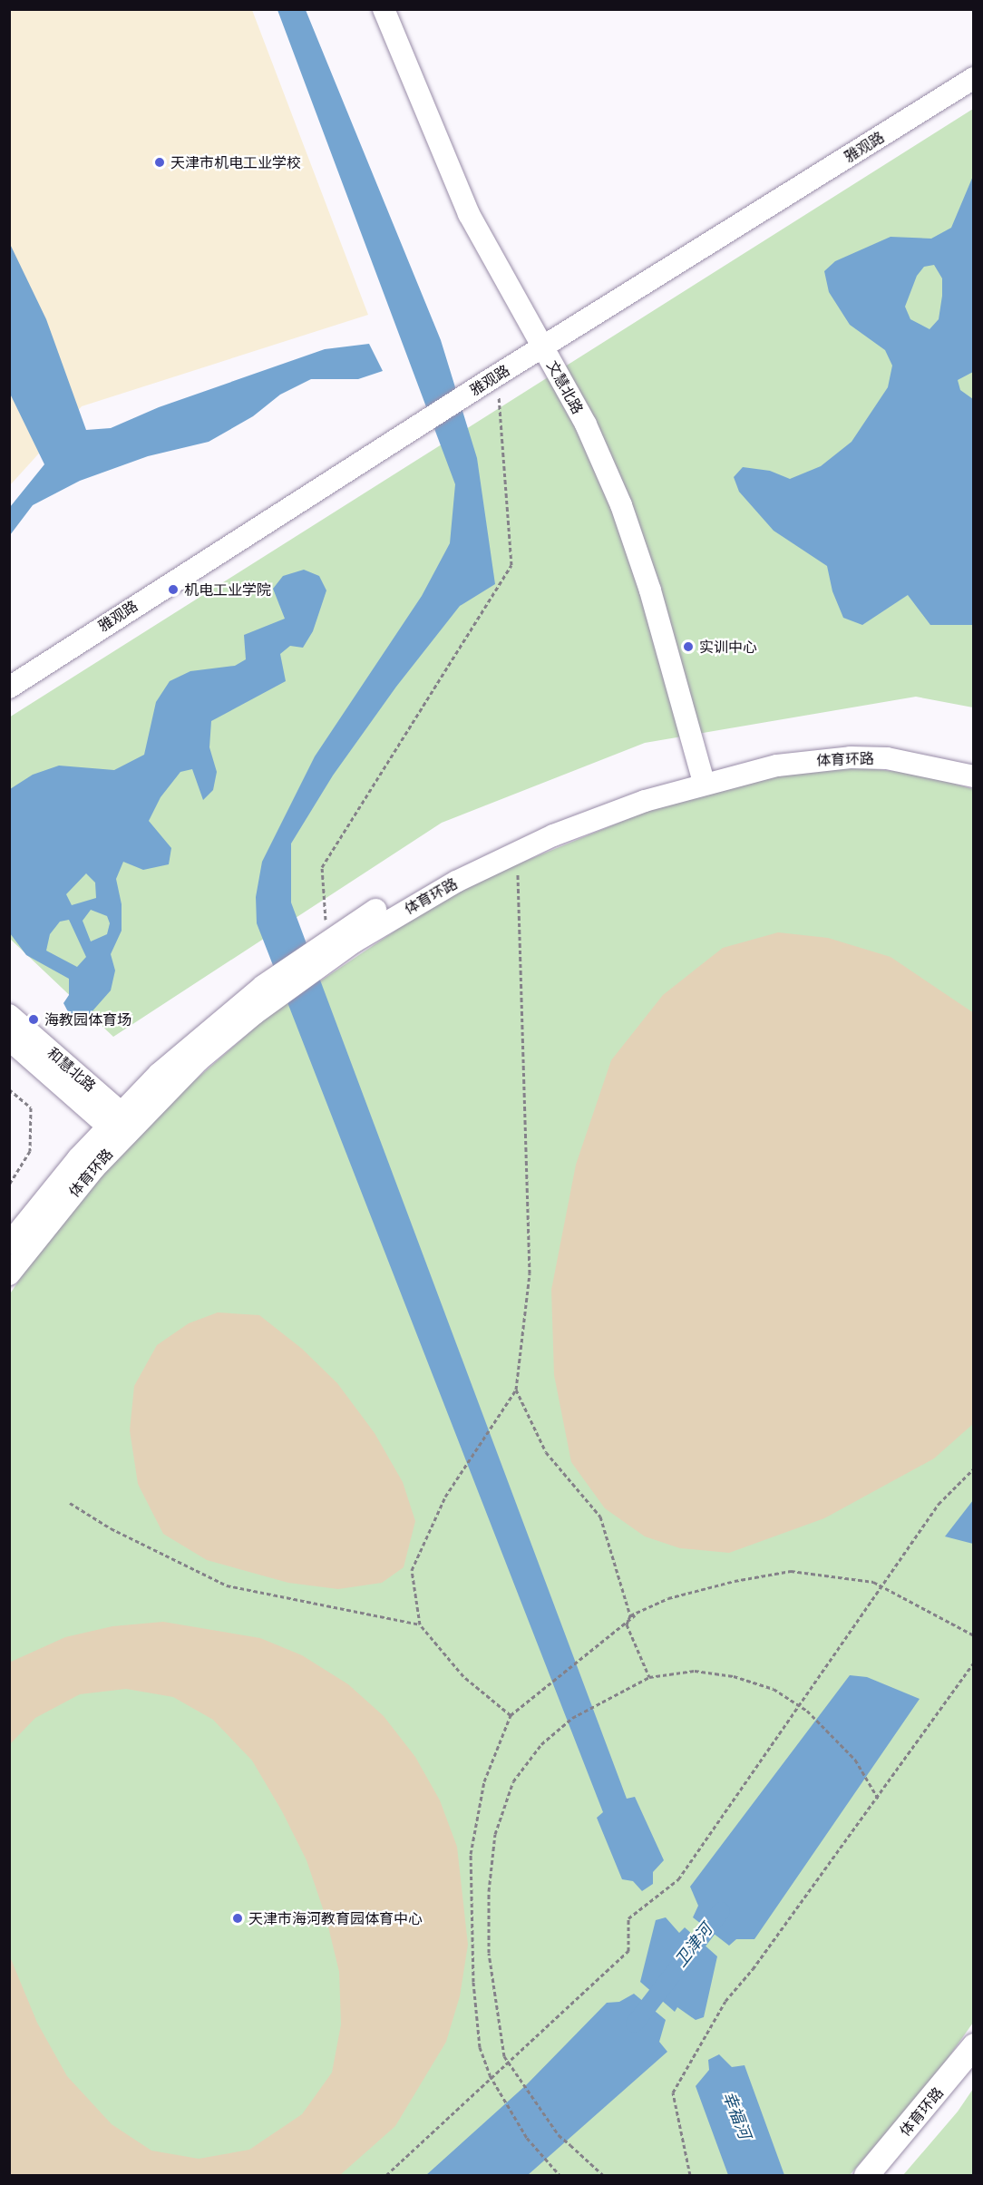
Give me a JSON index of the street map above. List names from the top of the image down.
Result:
{
  "streets": {
    "main road": [
      "雅观路",
      "文慧北路",
      "体育环路",
      "和慧北路"
    ]
  },
  "crossings": [
    ["雅观路", "文慧北路"],
    ["文慧北路", "体育环路"],
    ["体育环路", "和慧北路"]
  ],
  "water": ["卫津河", "幸福河"],
  "places": [
    "天津市机电工业学校",
    "机电工业学院",
    "实训中心",
    "海教园体育场",
    "天津市海河教育园体育中心"
  ]
}
